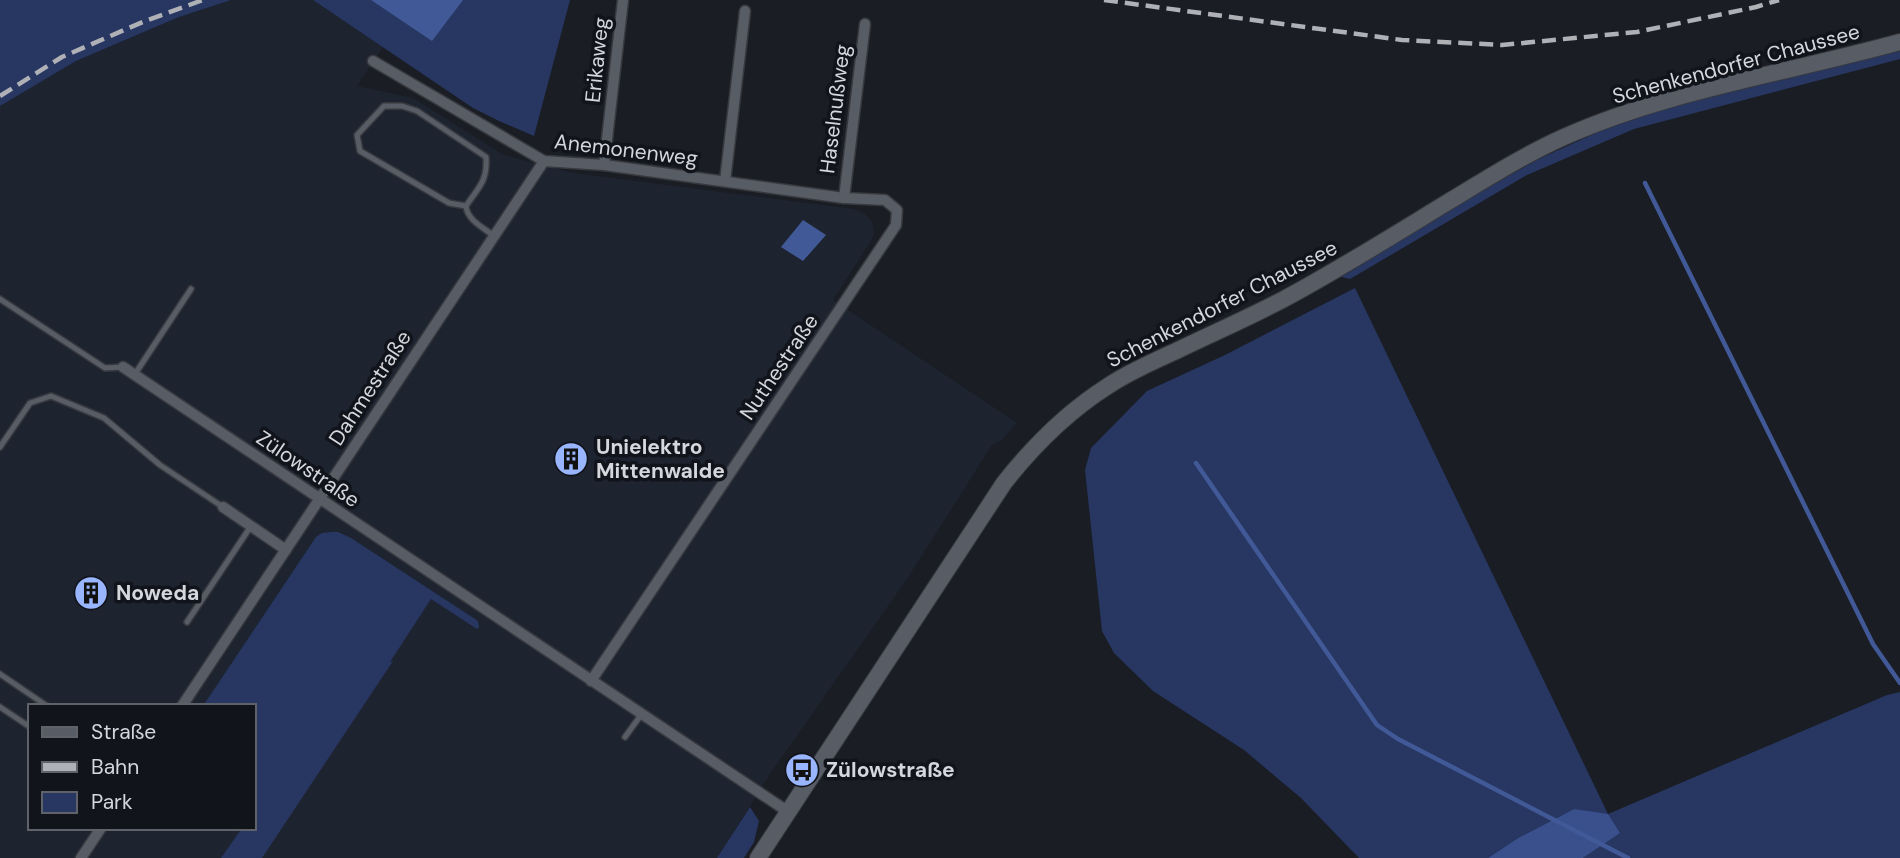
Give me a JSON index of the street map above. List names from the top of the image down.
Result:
{
  "streets": {
    "main road": ["Schenkendorfer Chaussee"],
    "street": [
      "Erikaweg",
      "Haselnußweg",
      "Anemonenweg",
      "Nuthestraße",
      "Dahmestraße",
      "Zülowstraße"
    ]
  },
  "crossings": [
    ["Erikaweg", "Anemonenweg"],
    ["Schenkendorfer Chaussee", "Zülowstraße"],
    ["Haselnußweg", "Anemonenweg"],
    ["Anemonenweg", "Nuthestraße"],
    ["Anemonenweg", "Dahmestraße"],
    ["Nuthestraße", "Zülowstraße"],
    ["Dahmestraße", "Zülowstraße"]
  ],
  "places": {
    "building": ["Unielektro Mittenwalde", "Noweda"],
    "bus stop": ["Zülowstraße"]
  },
  "legend": ["Straße", "Bahn", "Park"]
}
